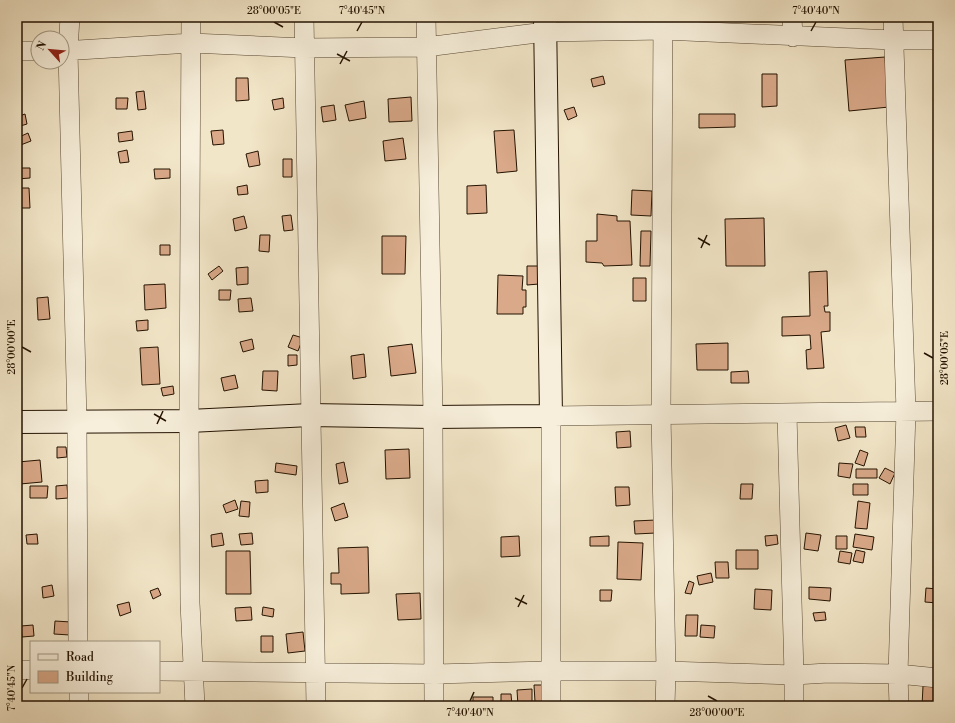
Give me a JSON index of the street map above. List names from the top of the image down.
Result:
{
  "legend": ["Road", "Building"],
  "north": "top left",
  "coordinates": [
    "28°00'05\"E",
    "7°40'45\"N",
    "7°40'40\"N",
    "28°00'00\"E"
  ]
}
